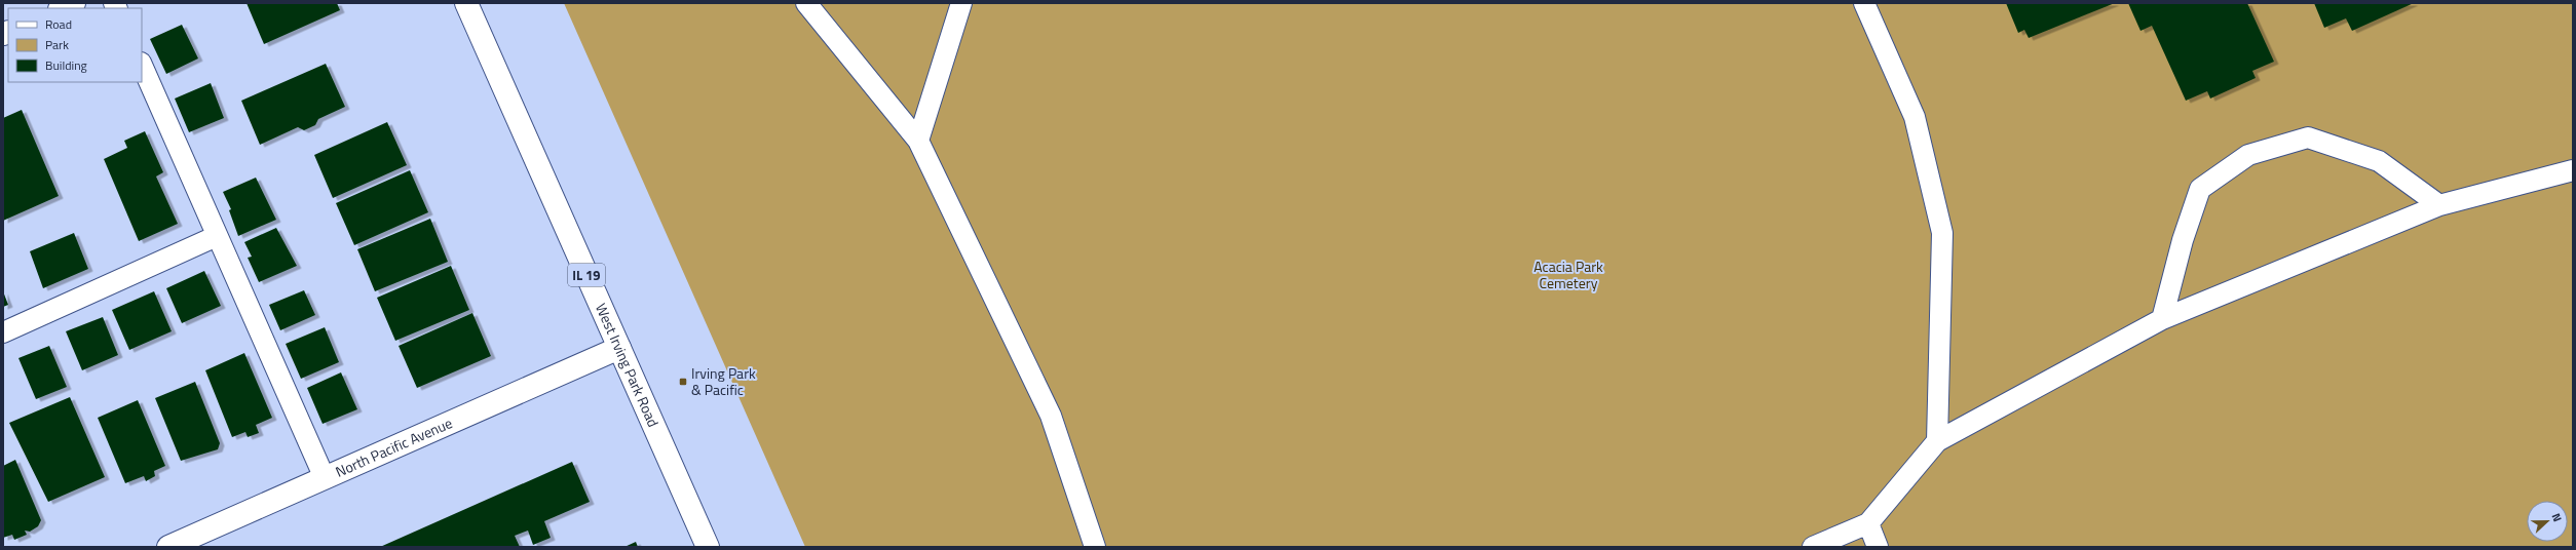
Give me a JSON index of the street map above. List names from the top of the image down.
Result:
{
  "streets": {
    "main road": ["IL 19", "West Irving Park Road", "North Pacific Avenue"]
  },
  "crossings": [
    ["West Irving Park Road", "North Pacific Avenue"]
  ],
  "parks": ["Acacia Park Cemetery"],
  "places": {
    "transit": ["Irving Park & Pacific"]
  },
  "legend": ["Road", "Park", "Building"],
  "north": "right"
}
